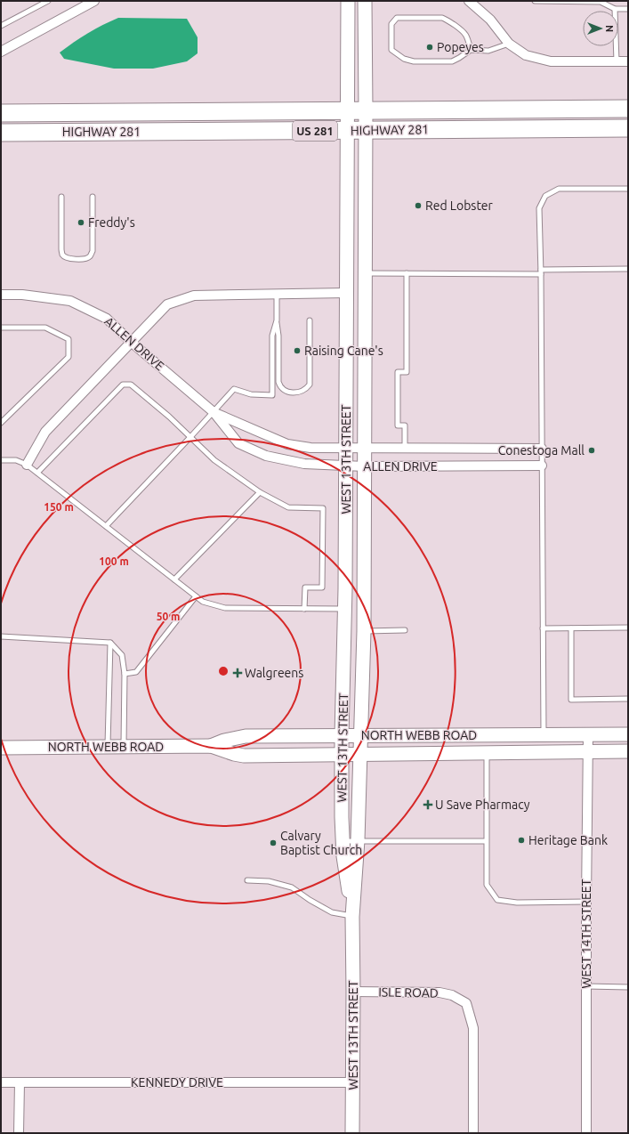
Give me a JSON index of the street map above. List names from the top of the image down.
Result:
{
  "streets": {
    "highway": ["HIGHWAY 281", "US 281"],
    "main road": ["WEST 13TH STREET", "NORTH WEBB ROAD"],
    "street": [
      "ALLEN DRIVE",
      "WEST 14TH STREET",
      "ISLE ROAD",
      "KENNEDY DRIVE"
    ]
  },
  "crossings": [
    ["HIGHWAY 281", "WEST 13TH STREET"],
    ["ALLEN DRIVE", "WEST 13TH STREET"],
    ["WEST 13TH STREET", "NORTH WEBB ROAD"],
    ["WEST 13TH STREET", "ISLE ROAD"],
    ["WEST 13TH STREET", "KENNEDY DRIVE"],
    ["NORTH WEBB ROAD", "WEST 14TH STREET"]
  ],
  "places": {
    "other": [
      "Popeyes",
      "Red Lobster",
      "Freddy's",
      "Raising Cane's",
      "Conestoga Mall",
      "Heritage Bank",
      "Calvary Baptist Church"
    ],
    "health": ["Walgreens", "U Save Pharmacy"]
  },
  "north": "right",
  "rings": ["150 m", "100 m", "50 m"]
}
